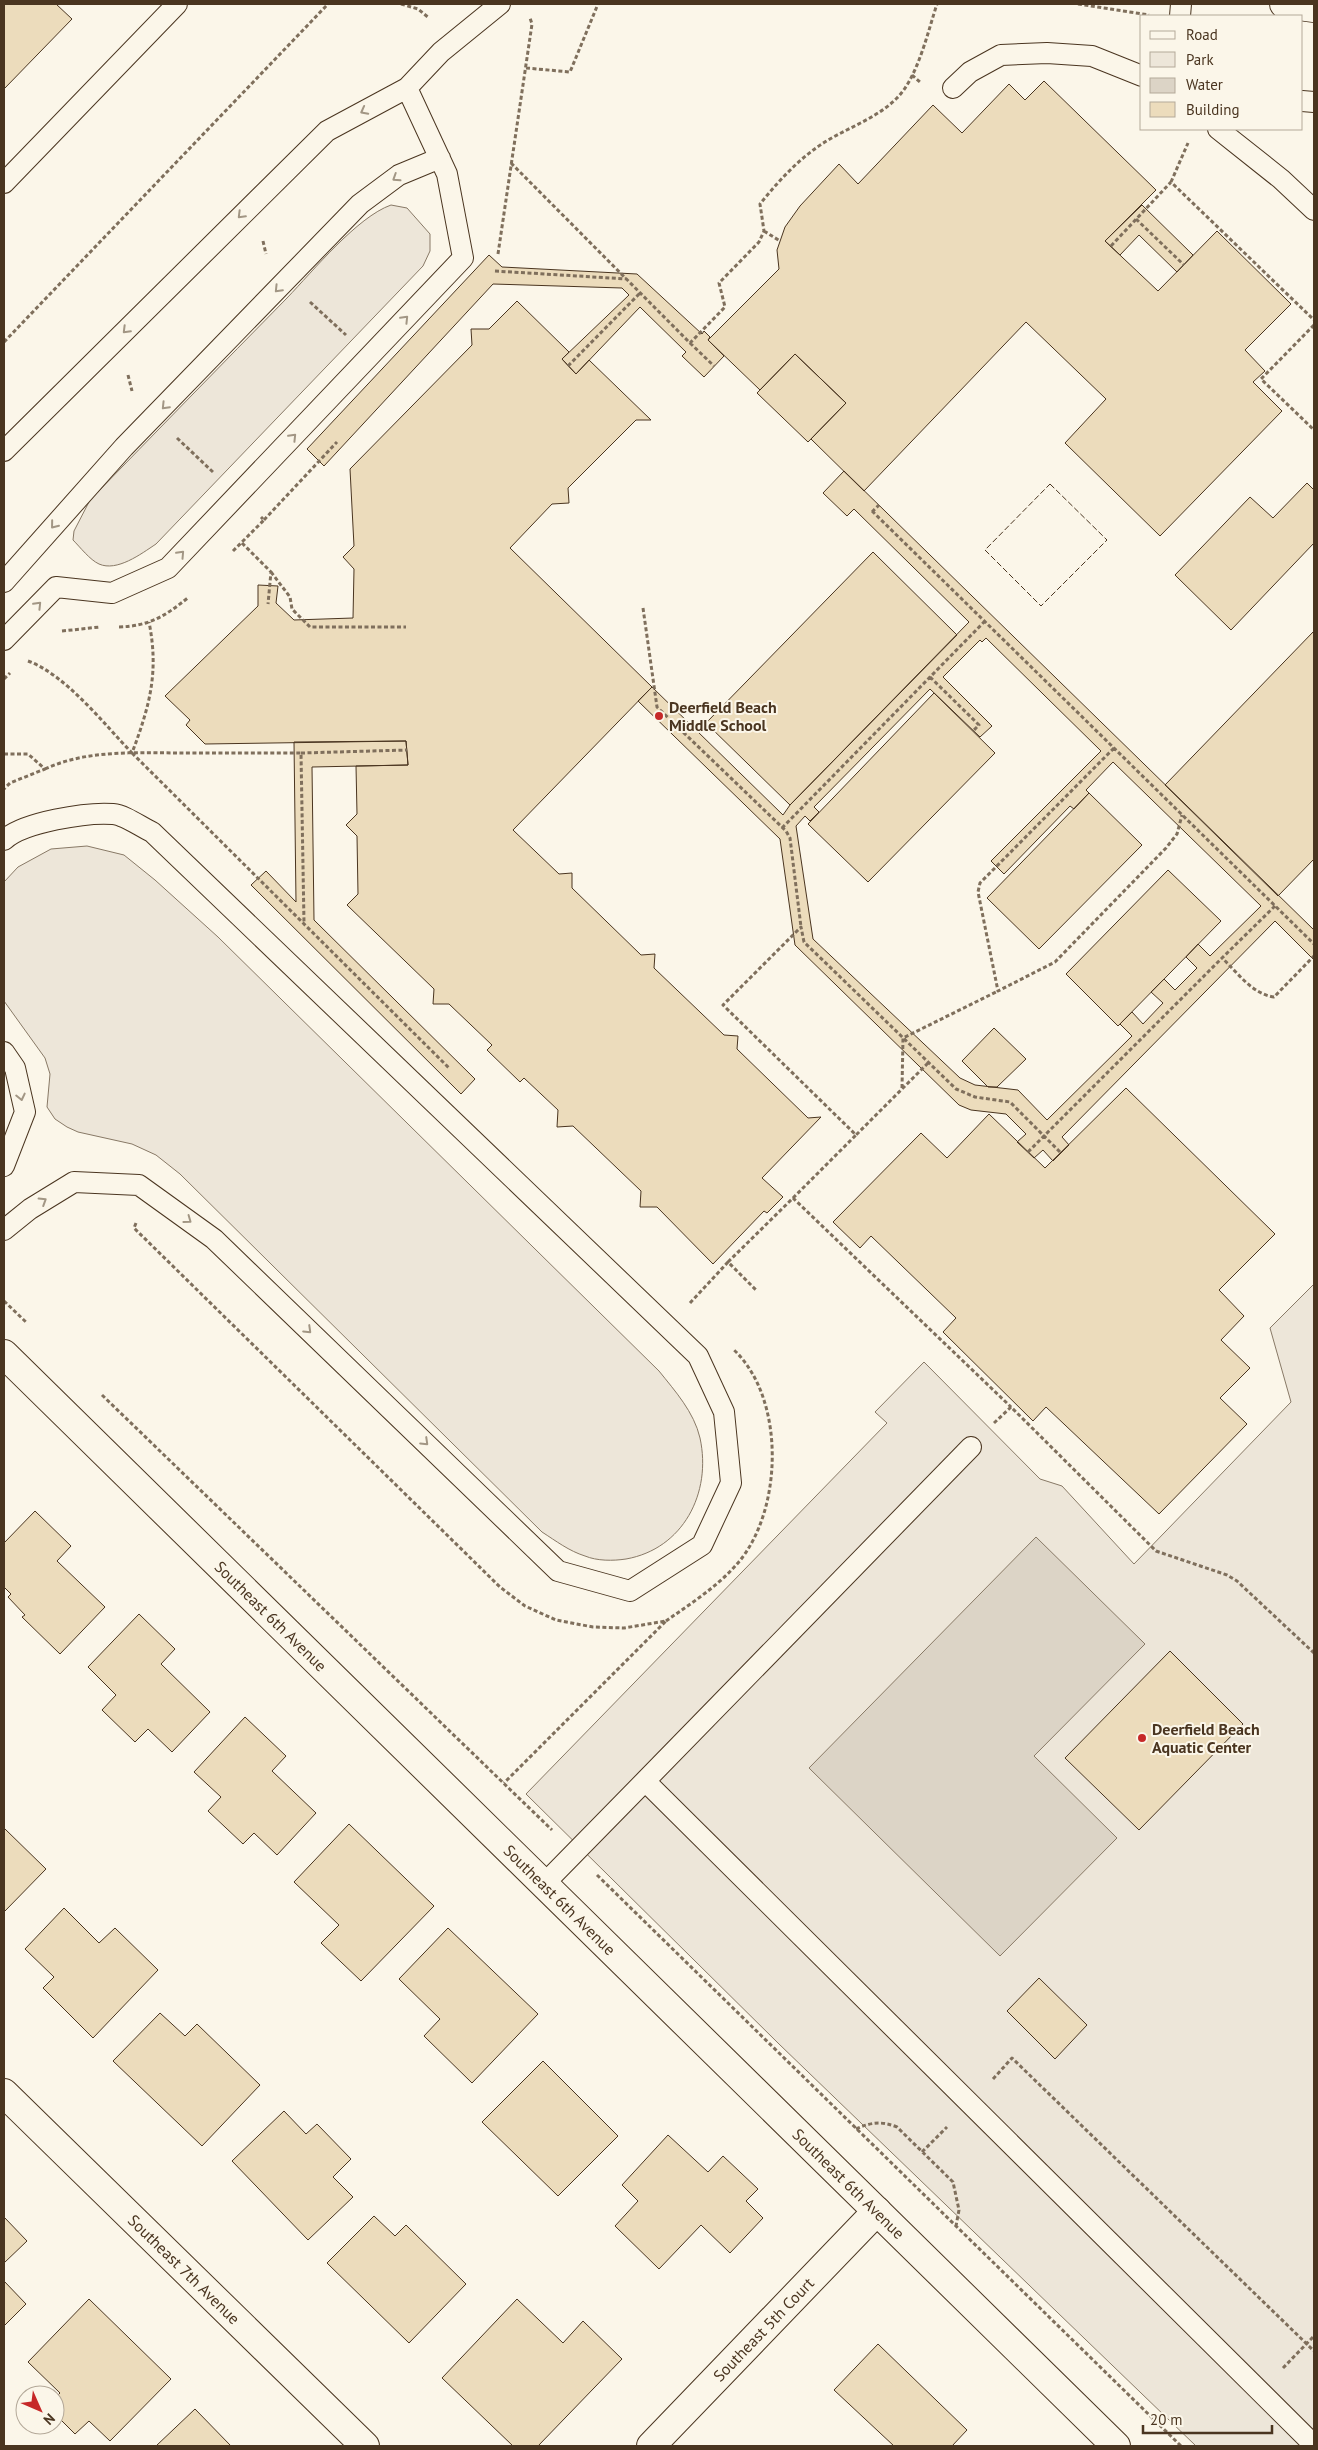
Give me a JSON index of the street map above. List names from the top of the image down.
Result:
{
  "streets": {
    "street": ["Southeast 6th Avenue", "Southeast 7th Avenue", "Southeast 5th Court"]
  },
  "crossings": [
    ["Southeast 6th Avenue", "Southeast 5th Court"]
  ],
  "places": ["Deerfield Beach Middle School", "Deerfield Beach Aquatic Center"],
  "legend": [
    "Road",
    "Park",
    "Water",
    "Building"
  ],
  "scale_bar": "20 m",
  "north": "bottom right"
}
